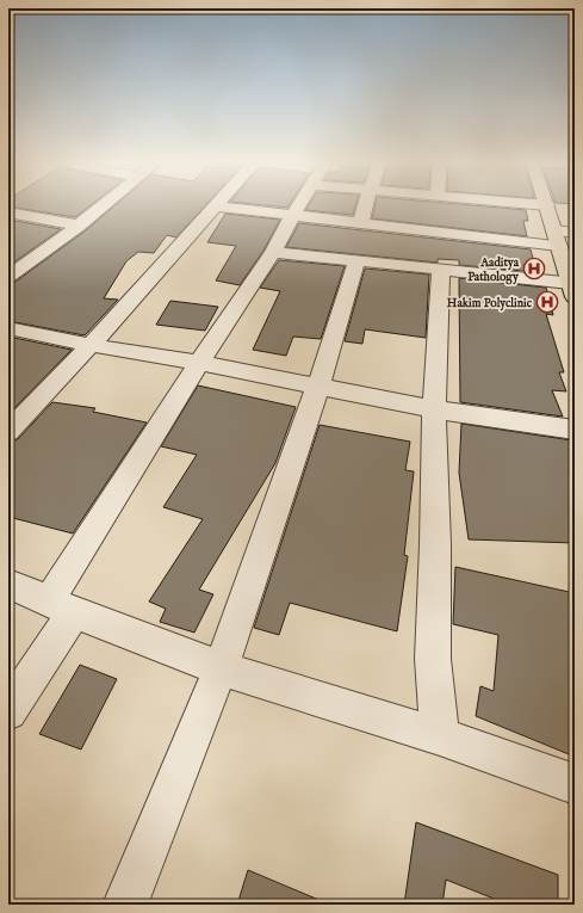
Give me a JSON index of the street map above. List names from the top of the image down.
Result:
{
  "places": {
    "hospital": ["Aaditya Pathology", "Hakim Polyclinic"]
  }
}
